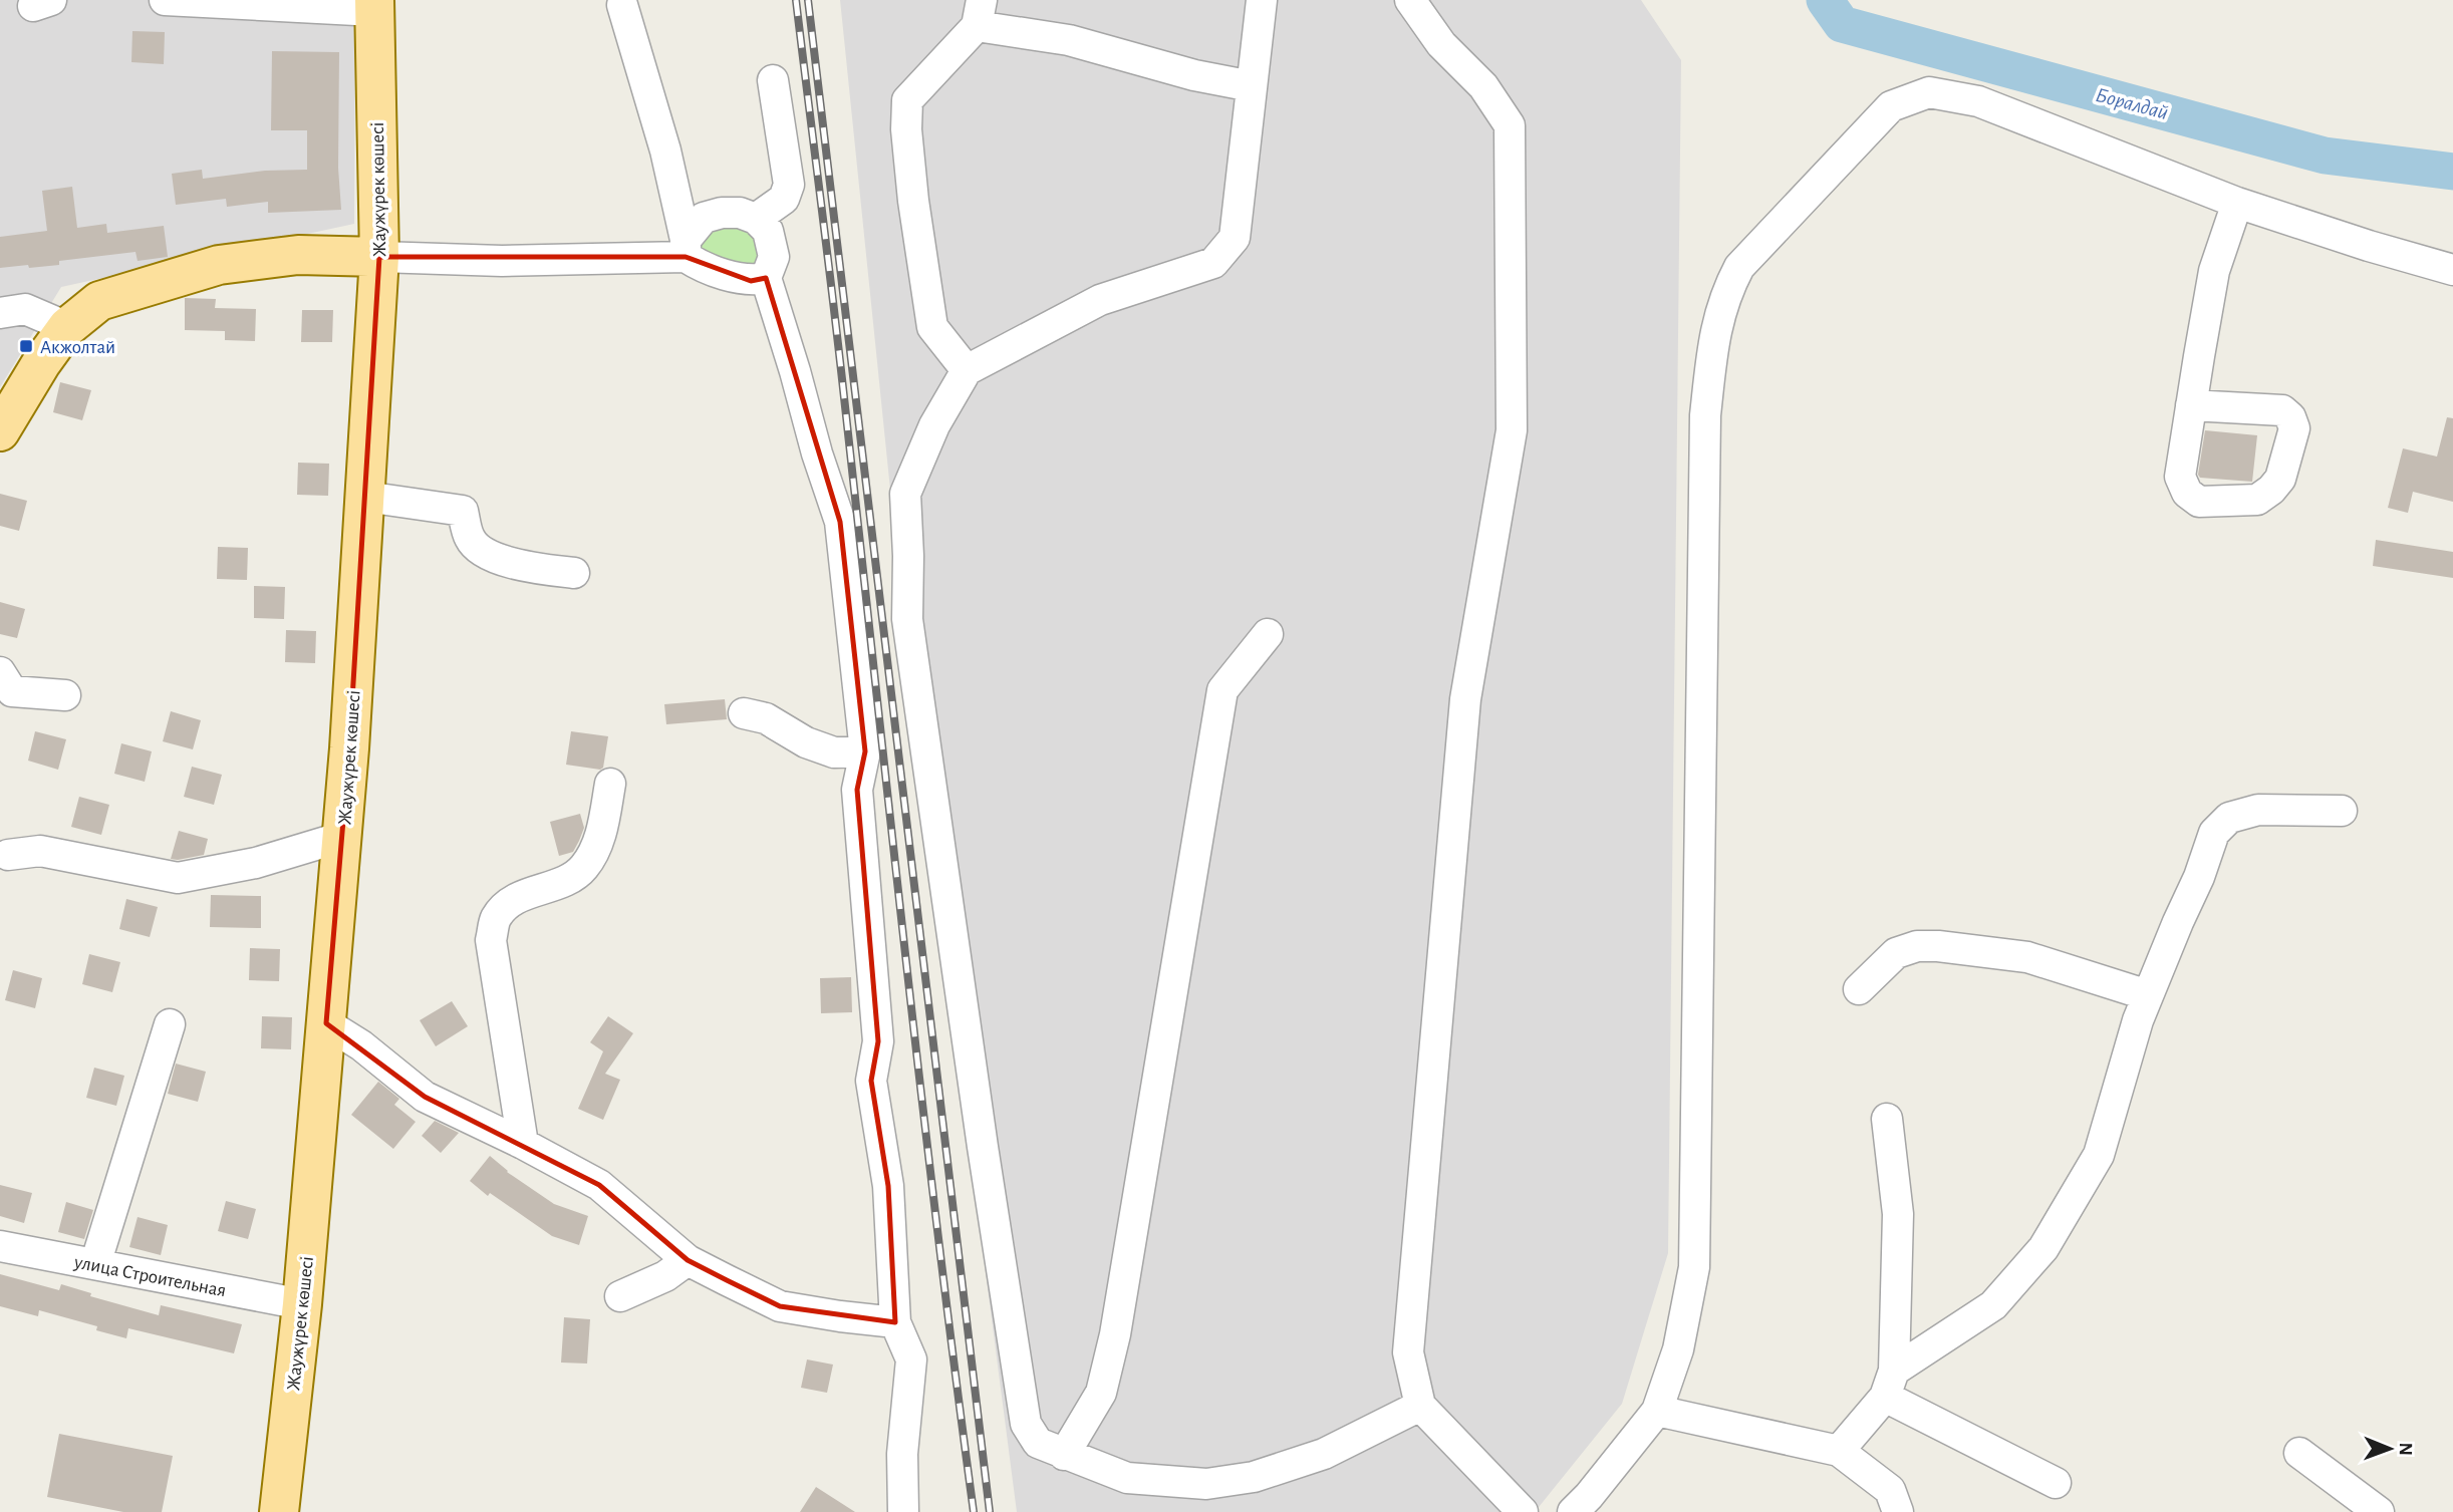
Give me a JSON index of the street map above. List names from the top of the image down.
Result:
{
  "streets": {
    "main road": ["Жаужүрек көшесі"],
    "street": ["улица Строительная"]
  },
  "crossings": [
    ["Жаужүрек көшесі", "улица Строительная"]
  ],
  "water": ["Боралдай"],
  "places": {
    "transit": ["Акжолтай"]
  },
  "north": "right"
}
